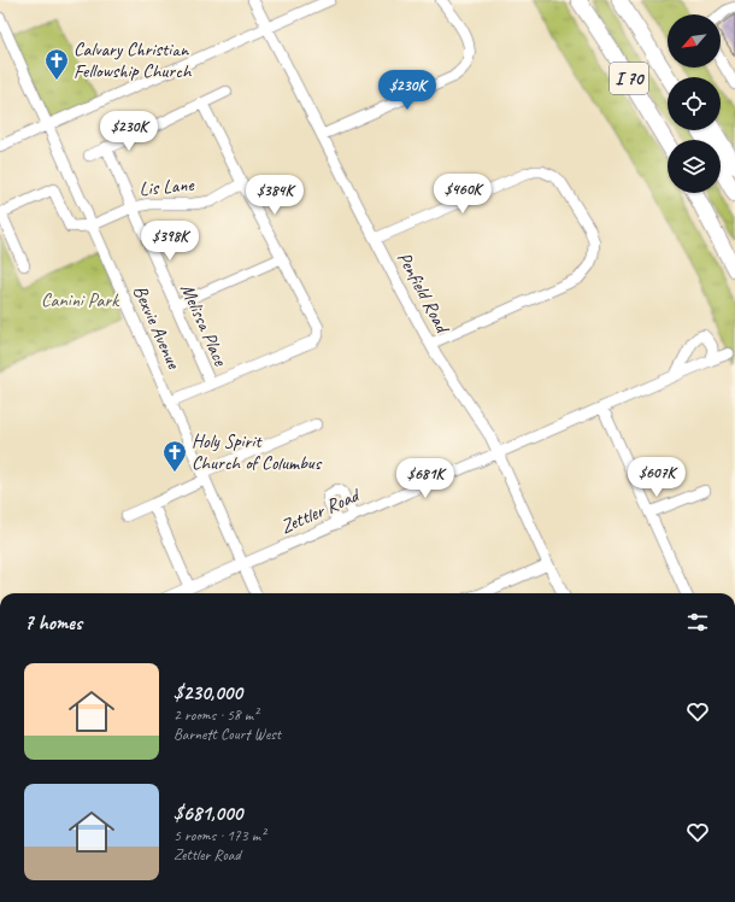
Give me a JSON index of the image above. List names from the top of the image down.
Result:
{
  "streets": {
    "highway": ["I 70"],
    "street": [
      "Lis Lane",
      "Penfield Road",
      "Melissa Place",
      "Bexvie Avenue",
      "Zettler Road"
    ]
  },
  "crossings": [
    ["Lis Lane", "Melissa Place"],
    ["Lis Lane", "Bexvie Avenue"],
    ["Penfield Road", "Zettler Road"],
    ["Bexvie Avenue", "Zettler Road"]
  ],
  "parks": ["Canini Park"],
  "places": {
    "church": ["Calvary Christian Fellowship Church", "Holy Spirit Church of Columbus"]
  },
  "north": "bottom left",
  "page": {
    "price": [
      "$230K",
      "$230K",
      "$460K",
      "$384K",
      "$398K",
      "$607K",
      "$681K"
    ],
    "heading": "7 homes",
    "list": [
      {
        "name": "$230,000",
        "note": "2 rooms · 58 m² · Barnett Court West"
      },
      {
        "name": "$681,000",
        "note": "5 rooms · 173 m² · Zettler Road"
      }
    ]
  }
}
